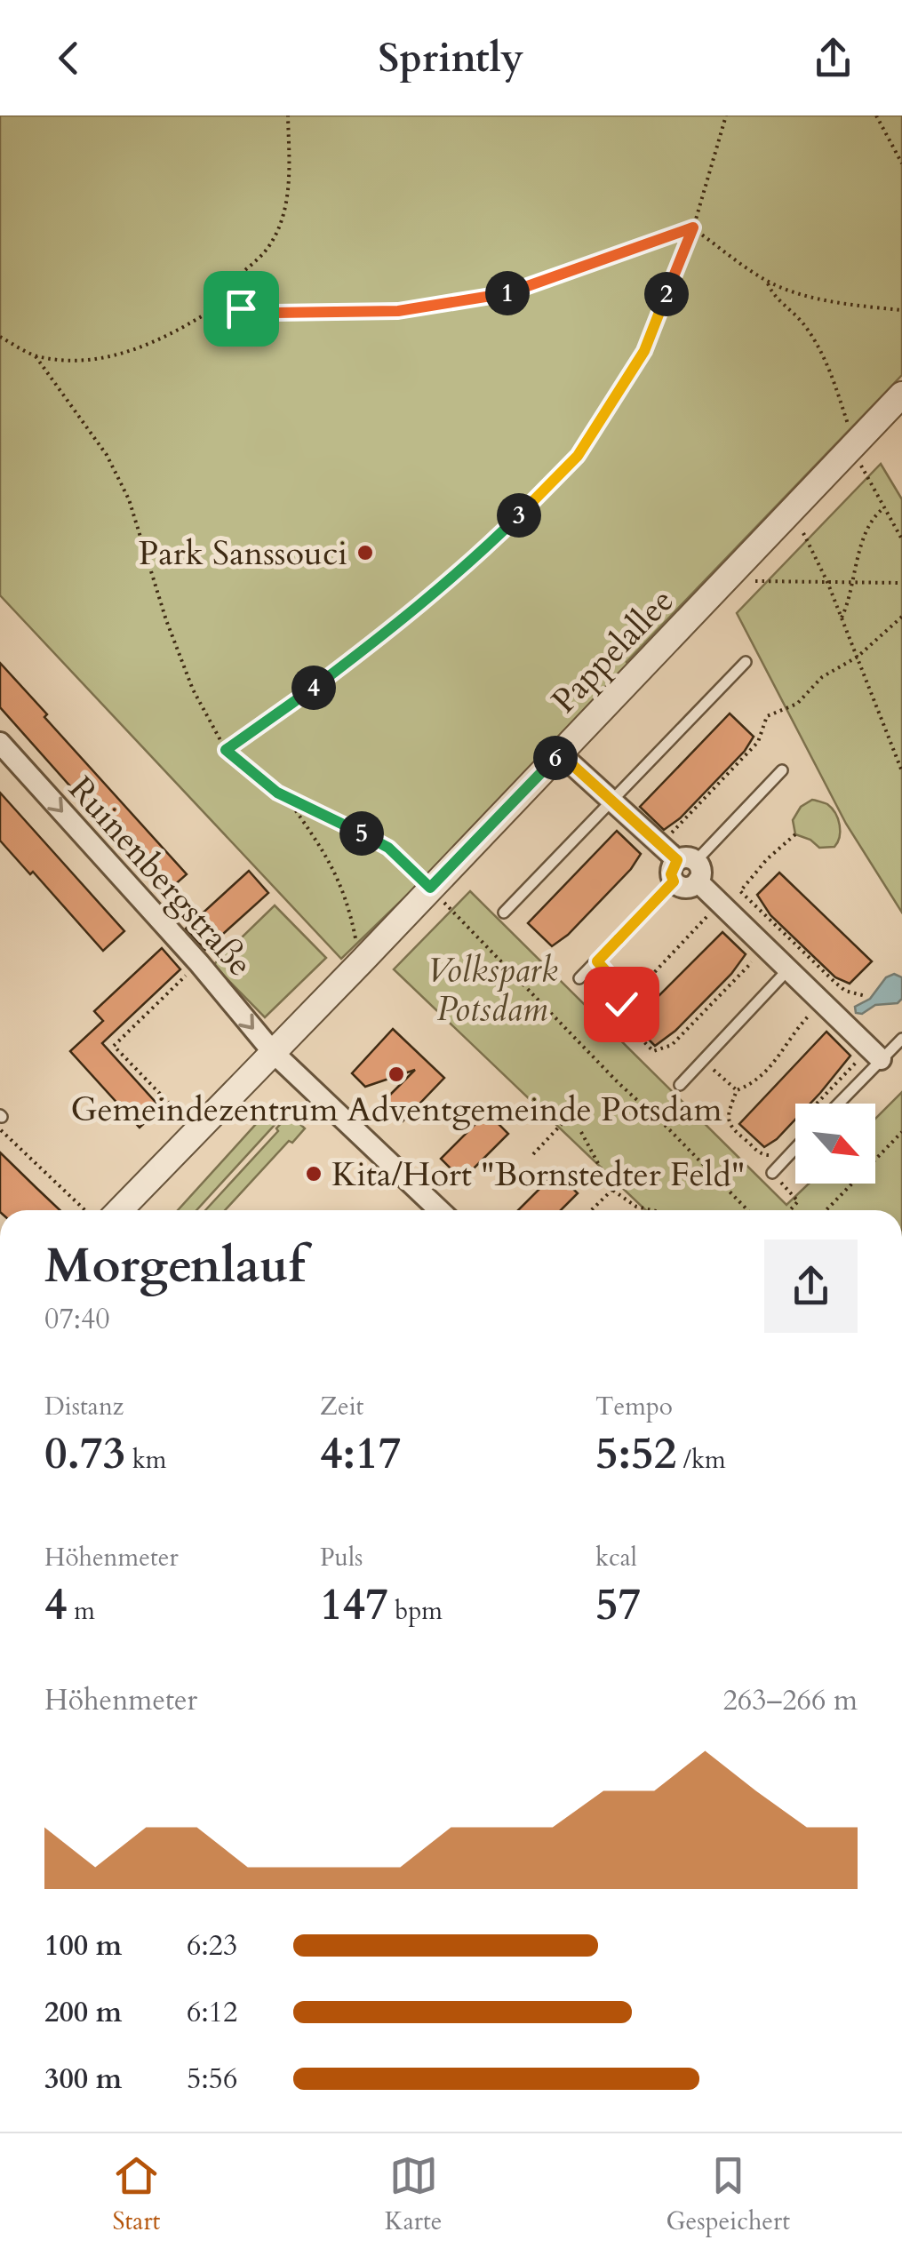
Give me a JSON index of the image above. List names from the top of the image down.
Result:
{
  "streets": {
    "street": ["Pappelallee", "Ruinenbergstraße"]
  },
  "crossings": [
    ["Pappelallee", "Ruinenbergstraße"]
  ],
  "one_way": ["Ruinenbergstraße"],
  "parks": ["Volkspark Potsdam"],
  "places": ["Park Sanssouci", "Gemeindezentrum Adventgemeinde Potsdam", "Kita/Hort \"Bornstedter Feld\""],
  "north": "bottom right",
  "page": {
    "header": "Sprintly",
    "pins": [
      "1",
      "2",
      "3",
      "4",
      "6",
      "5"
    ],
    "heading": ["Morgenlauf", "07:40"],
    "stats": [
      ["Distanz", "0.73 km"],
      ["Zeit", "4:17"],
      ["Tempo", "5:52 /km"],
      ["Höhenmeter", "4 m"],
      ["Puls", "147 bpm"],
      ["kcal", "57"]
    ],
    "chart": ["Höhenmeter", "263–266 m"],
    "list": [
      {
        "name": "100 m",
        "note": "6:23"
      },
      {
        "name": "200 m",
        "note": "6:12"
      },
      {
        "name": "300 m",
        "note": "5:56"
      }
    ],
    "tabs": ["Start", "Karte", "Gespeichert"]
  }
}
